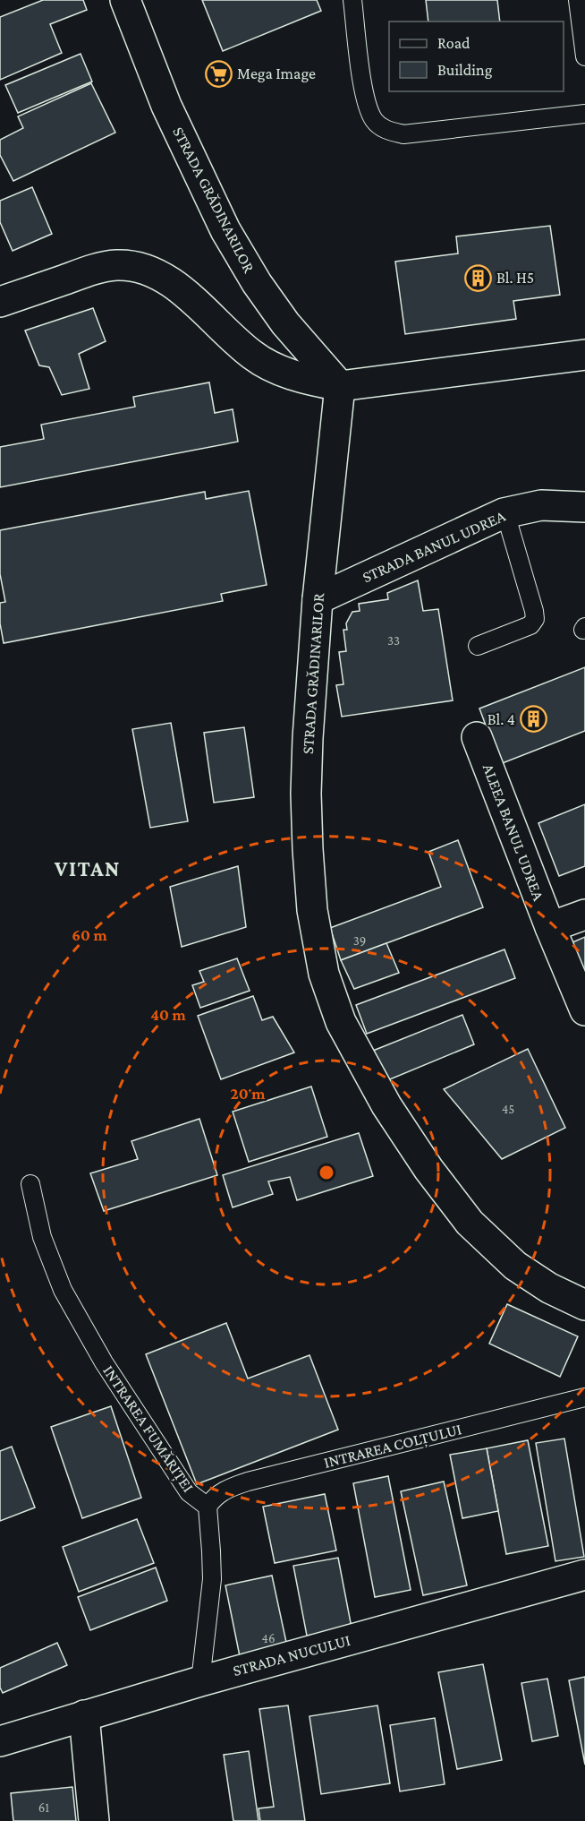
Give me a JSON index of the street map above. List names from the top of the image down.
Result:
{
  "streets": {
    "street": [
      "STRADA GRĂDINARILOR",
      "STRADA BANUL UDREA",
      "ALEEA BANUL UDREA",
      "STRADA NUCULUI"
    ],
    "lane": ["INTRAREA FUMĂRIȚEI", "INTRAREA COLȚULUI"]
  },
  "crossings": [
    ["STRADA GRĂDINARILOR", "STRADA BANUL UDREA"],
    ["INTRAREA FUMĂRIȚEI", "INTRAREA COLȚULUI"],
    ["INTRAREA FUMĂRIȚEI", "STRADA NUCULUI"]
  ],
  "districts": ["VITAN"],
  "places": {
    "supermarket": ["Mega Image"],
    "building": ["Bl. H5", "Bl. 4"]
  },
  "house_numbers": [
    "33",
    "39",
    "45",
    "46",
    "61"
  ],
  "legend": ["Road", "Building"],
  "rings": ["60 m", "40 m", "20 m"]
}
